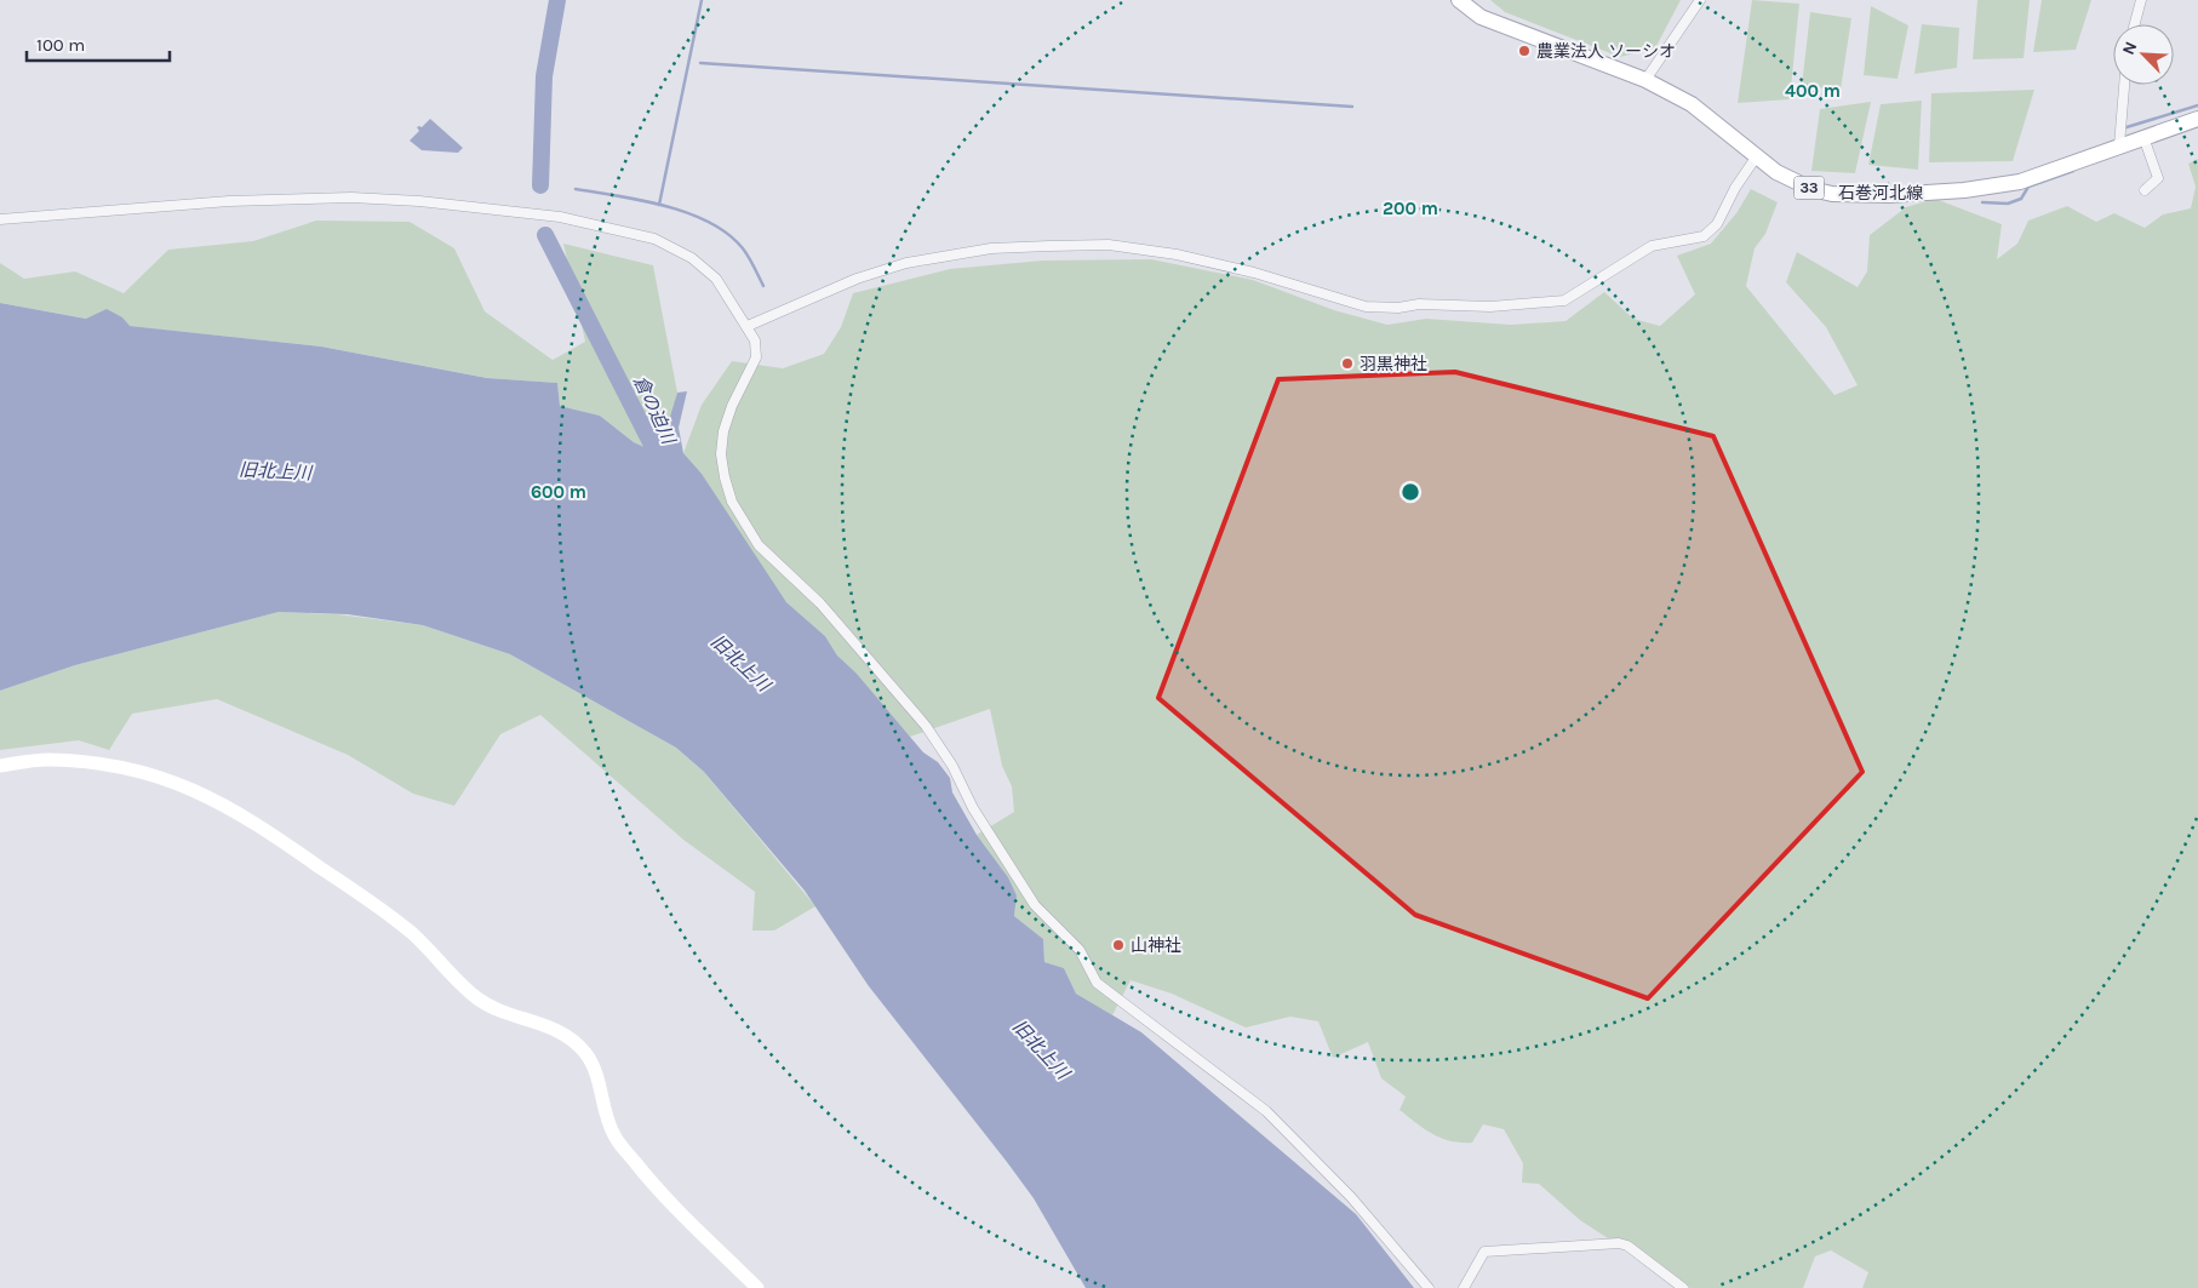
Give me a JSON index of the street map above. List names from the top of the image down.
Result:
{
  "streets": {
    "main road": ["33", "石巻河北線"]
  },
  "water": ["倉の迫川", "旧北上川"],
  "places": ["農業法人 ソーシオ", "羽黒神社", "山神社"],
  "scale_bar": "100 m",
  "north": "top left",
  "rings": ["400 m", "200 m", "600 m"]
}
